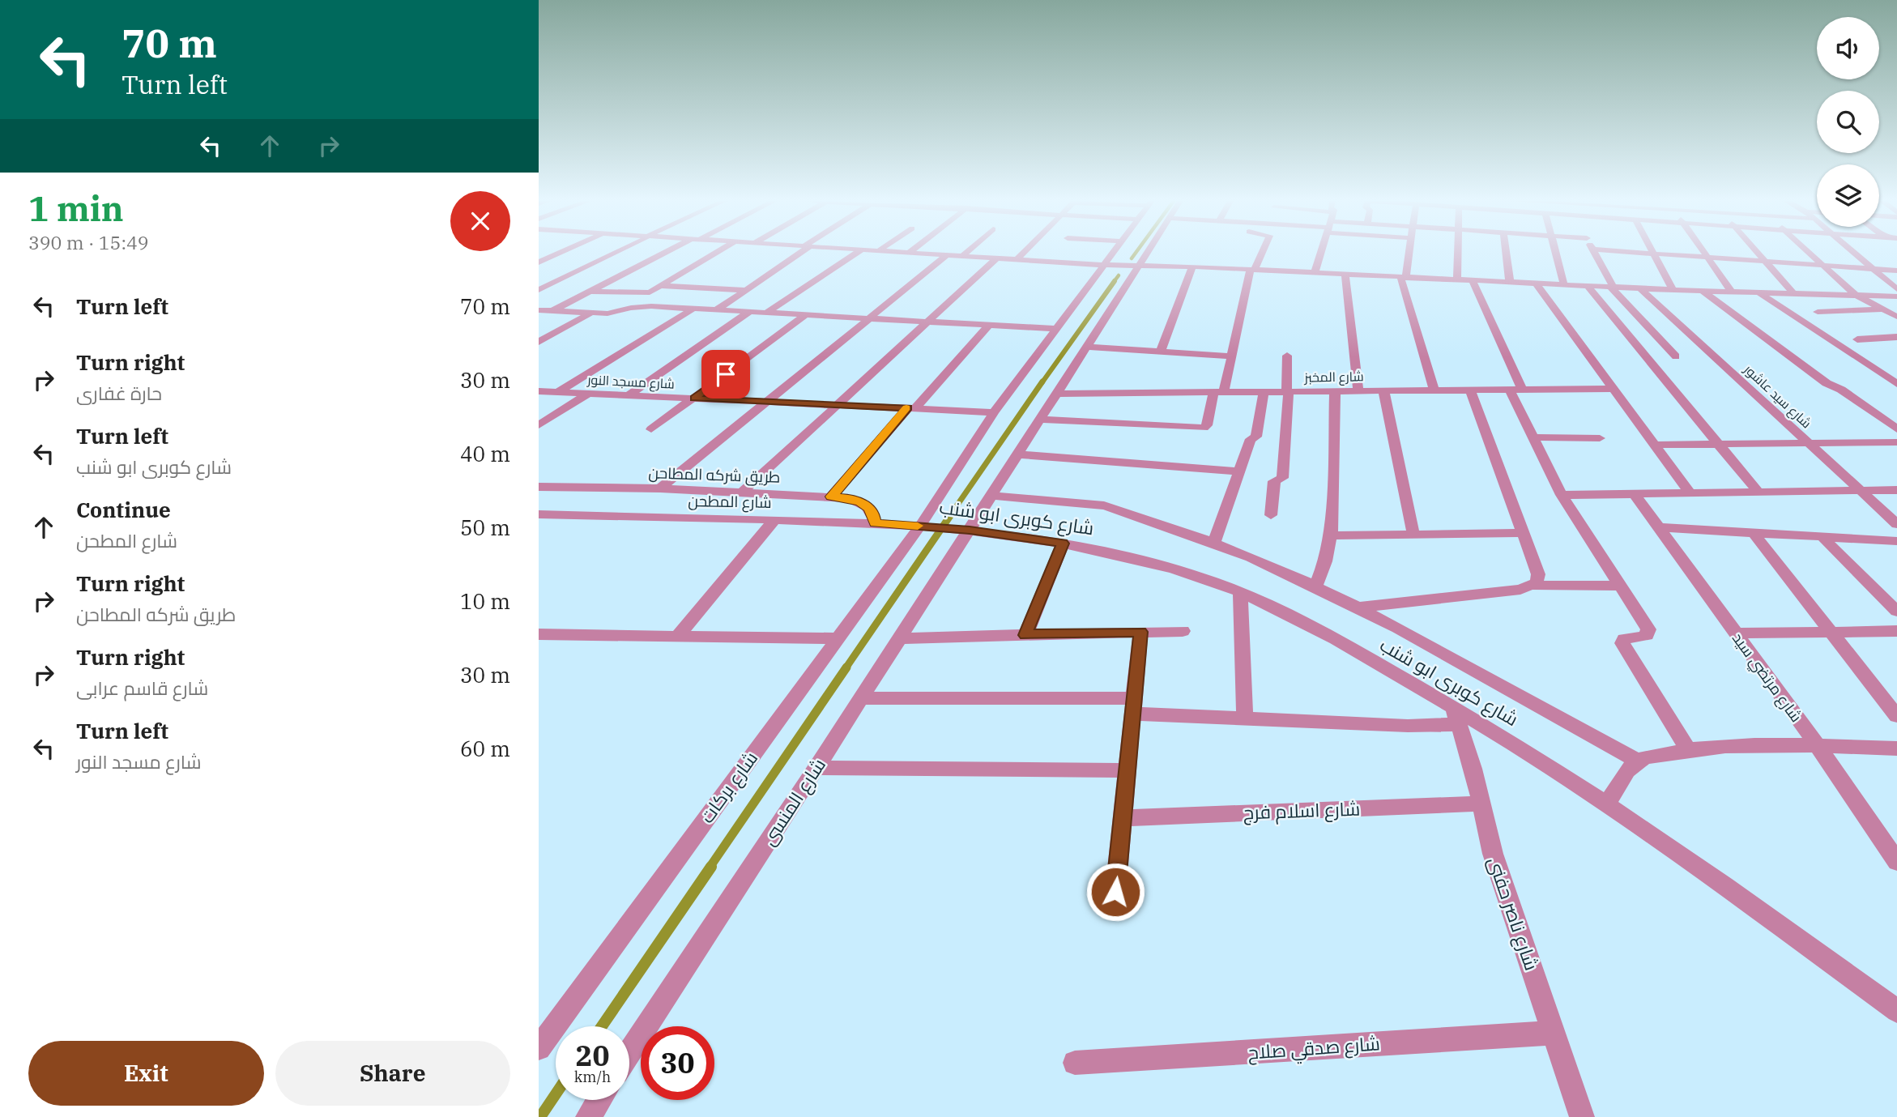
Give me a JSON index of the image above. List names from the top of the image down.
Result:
{
  "streets": {
    "street": [
      "شارع المخبز",
      "شارع مسجد النور",
      "شارع سيد عاشور",
      "طريق شركه المطاحن",
      "شارع المطحن",
      "شارع كوبرى ابو شنب",
      "شارع مرتضي سيد",
      "شارع بركات",
      "شارع المنسى",
      "شارع اسلام فرج",
      "شارع ناصر حفنى",
      "شارع صدقي صلاح"
    ]
  },
  "crossings": [
    ["شارع المخبز", "شارع المنسى"],
    ["شارع مسجد النور", "شارع بركات"],
    ["طريق شركه المطاحن", "شارع المطحن"],
    ["شارع المطحن", "شارع كوبرى ابو شنب"],
    ["شارع المطحن", "شارع بركات"],
    ["شارع كوبرى ابو شنب", "شارع بركات"],
    ["شارع كوبرى ابو شنب", "شارع المنسى"],
    ["شارع كوبرى ابو شنب", "شارع ناصر حفنى"],
    ["شارع اسلام فرج", "شارع ناصر حفنى"],
    ["شارع ناصر حفنى", "شارع صدقي صلاح"]
  ],
  "page": {
    "turn": ["70 m", "Turn left"],
    "heading": ["1 min", "390 m · 15:49"],
    "list": [
      {
        "name": "Turn left",
        "value": "70 m"
      },
      {
        "name": "Turn right",
        "note": "حارة غفارى",
        "value": "30 m"
      },
      {
        "name": "Turn left",
        "note": "شارع كوبرى ابو شنب",
        "value": "40 m"
      },
      {
        "name": "Continue",
        "note": "شارع المطحن",
        "value": "50 m"
      },
      {
        "name": "Turn right",
        "note": "طريق شركه المطاحن",
        "value": "10 m"
      },
      {
        "name": "Turn right",
        "note": "شارع قاسم عرابى",
        "value": "30 m"
      },
      {
        "name": "Turn left",
        "note": "شارع مسجد النور",
        "value": "60 m"
      }
    ],
    "speed": "20 km/h",
    "limit": "30",
    "buttons": ["Exit", "Share"]
  }
}
